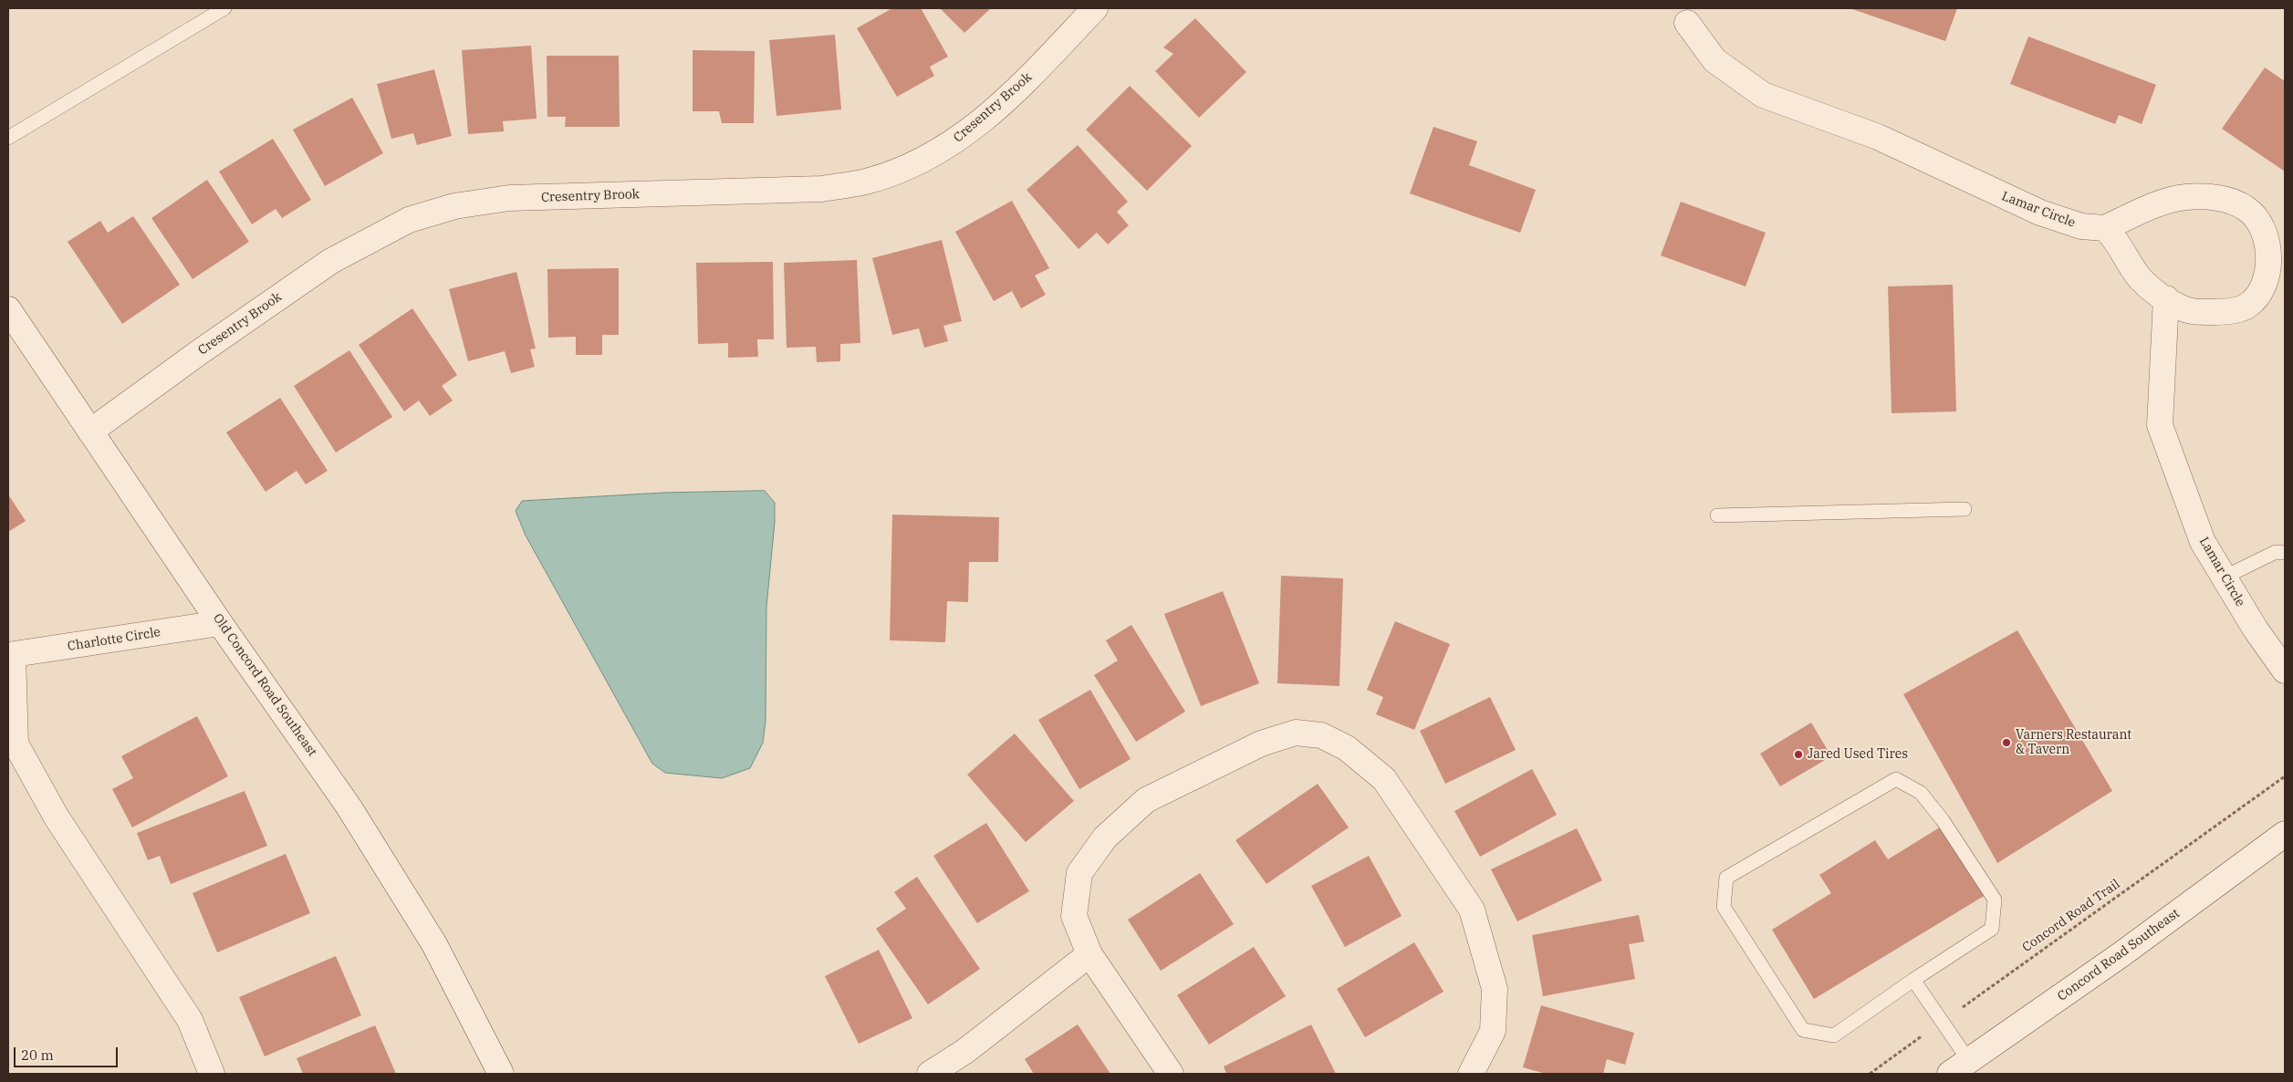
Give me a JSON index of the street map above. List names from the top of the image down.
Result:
{
  "streets": {
    "street": [
      "Cresentry Brook",
      "Lamar Circle",
      "Charlotte Circle",
      "Old Concord Road Southeast",
      "Concord Road Southeast"
    ],
    "path": ["Concord Road Trail"]
  },
  "crossings": [
    ["Cresentry Brook", "Old Concord Road Southeast"],
    ["Charlotte Circle", "Old Concord Road Southeast"]
  ],
  "places": ["Varners Restaurant & Tavern", "Jared Used Tires"],
  "scale_bar": "20 m"
}
